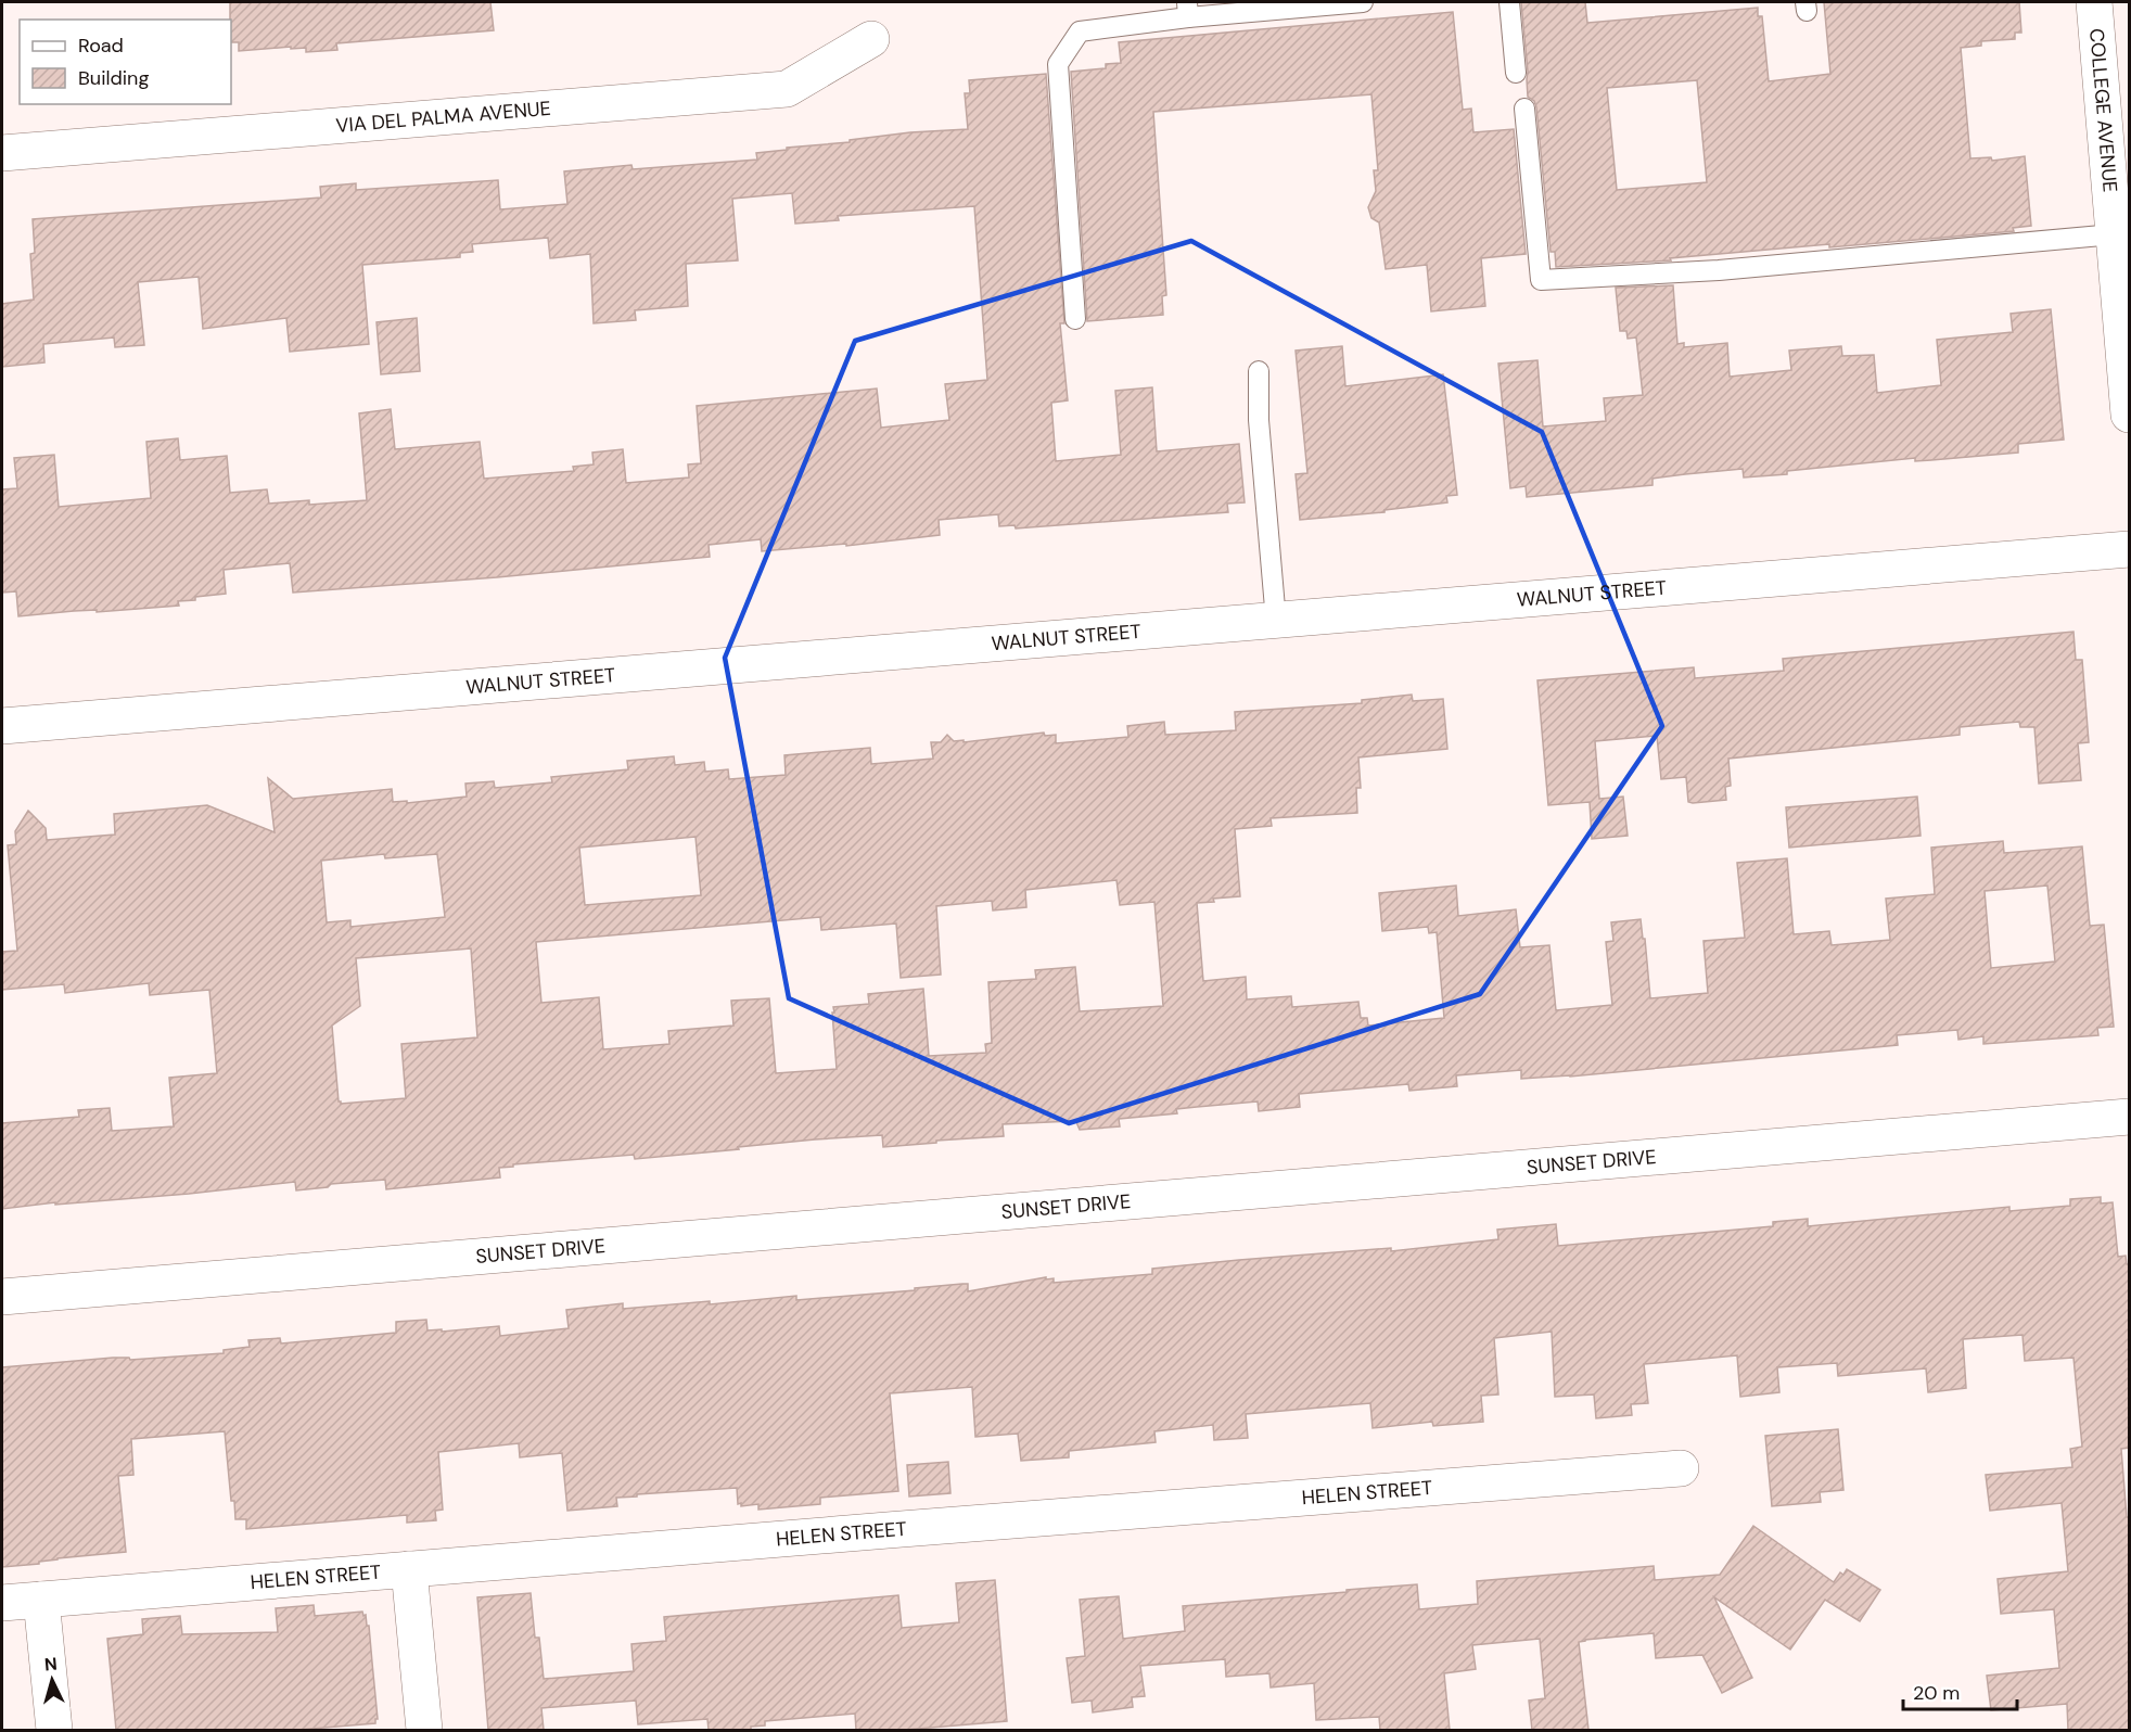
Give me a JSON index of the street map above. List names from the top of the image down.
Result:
{
  "streets": {
    "street": [
      "COLLEGE AVENUE",
      "VIA DEL PALMA AVENUE",
      "WALNUT STREET",
      "SUNSET DRIVE",
      "HELEN STREET"
    ]
  },
  "legend": ["Road", "Building"],
  "scale_bar": "20 m",
  "north": "top"
}
